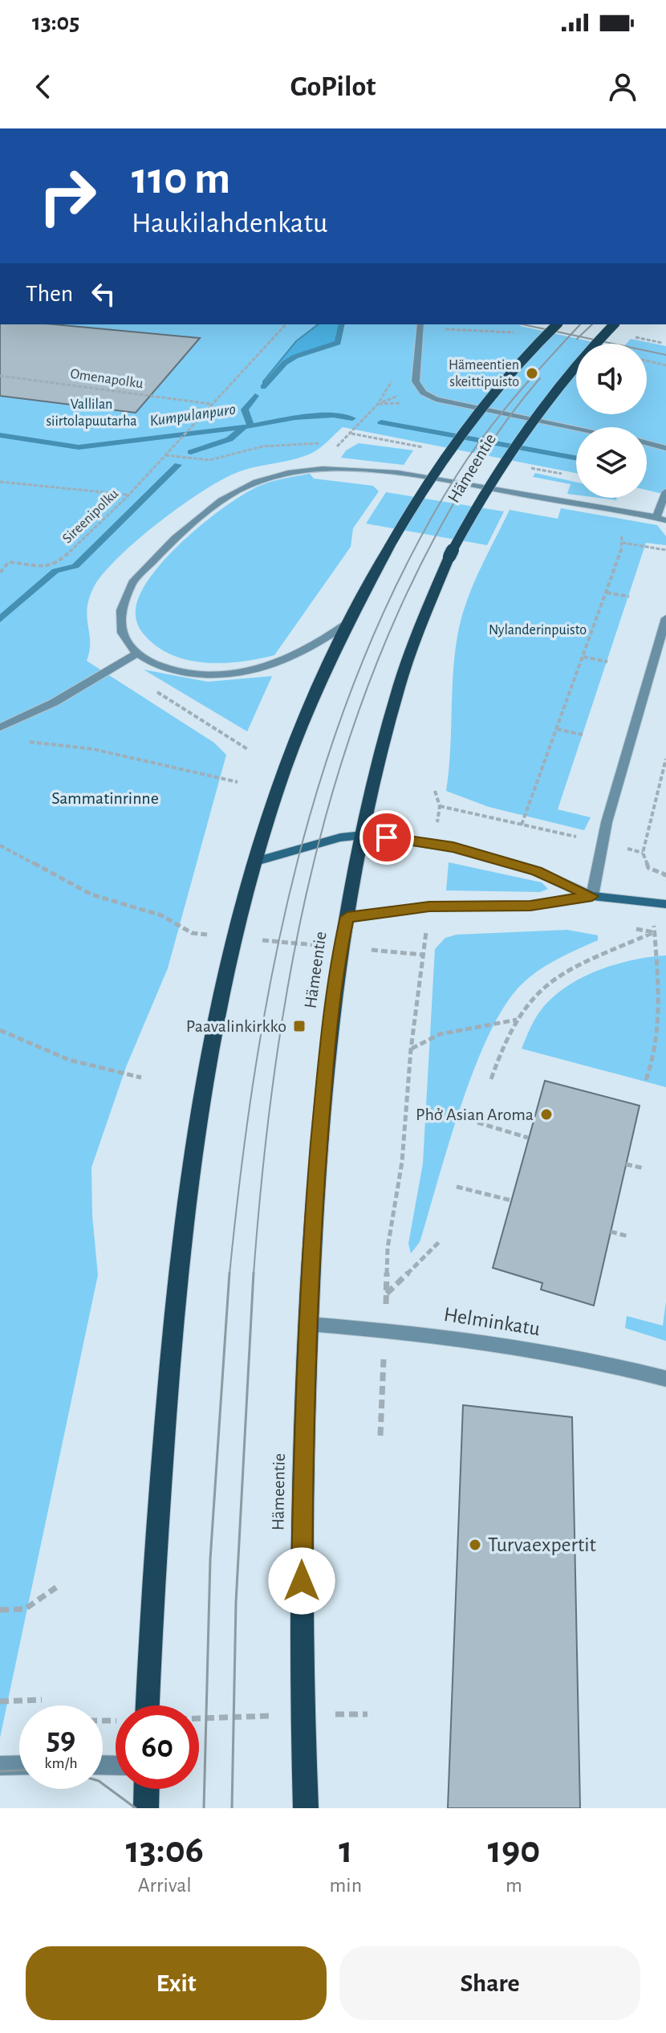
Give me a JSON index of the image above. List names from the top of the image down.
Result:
{
  "streets": {
    "main road": ["Hämeentie"],
    "street": ["Helminkatu"],
    "path": ["Omenapolku", "Sireenipolku"]
  },
  "crossings": [
    ["Omenapolku", "Sireenipolku"],
    ["Hämeentie", "Helminkatu"]
  ],
  "water": ["Kumpulanpuro"],
  "parks": ["Vallilan siirtolapuutarha", "Nylanderinpuisto", "Sammatinrinne"],
  "places": {
    "other": ["Hämeentien skeittipuisto", "Phở Asian Aroma", "Turvaexpertit"],
    "transit": ["Paavalinkirkko"]
  },
  "page": {
    "status": "13:05",
    "header": "GoPilot",
    "turn": ["110 m", "Haukilahdenkatu"],
    "then": "Then",
    "speed": "59 km/h",
    "limit": "60",
    "eta": [
      "13:06",
      "Arrival",
      "1",
      "min",
      "190",
      "m"
    ],
    "buttons": ["Exit", "Share"]
  }
}
